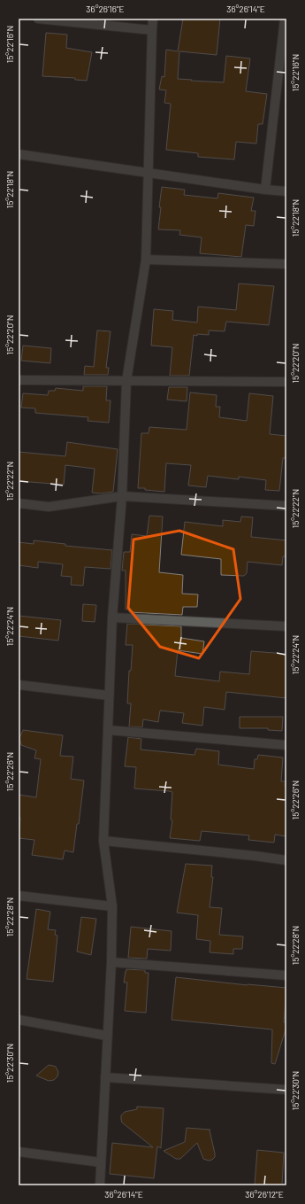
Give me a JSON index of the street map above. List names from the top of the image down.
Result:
{
  "coordinates": [
    "36°26'16\"E",
    "36°26'14\"E",
    "15°22'16\"N",
    "15°22'18\"N",
    "15°22'20\"N",
    "15°22'22\"N",
    "15°22'24\"N",
    "15°22'26\"N",
    "15°22'28\"N",
    "15°22'30\"N",
    "36°26'12\"E"
  ]
}
